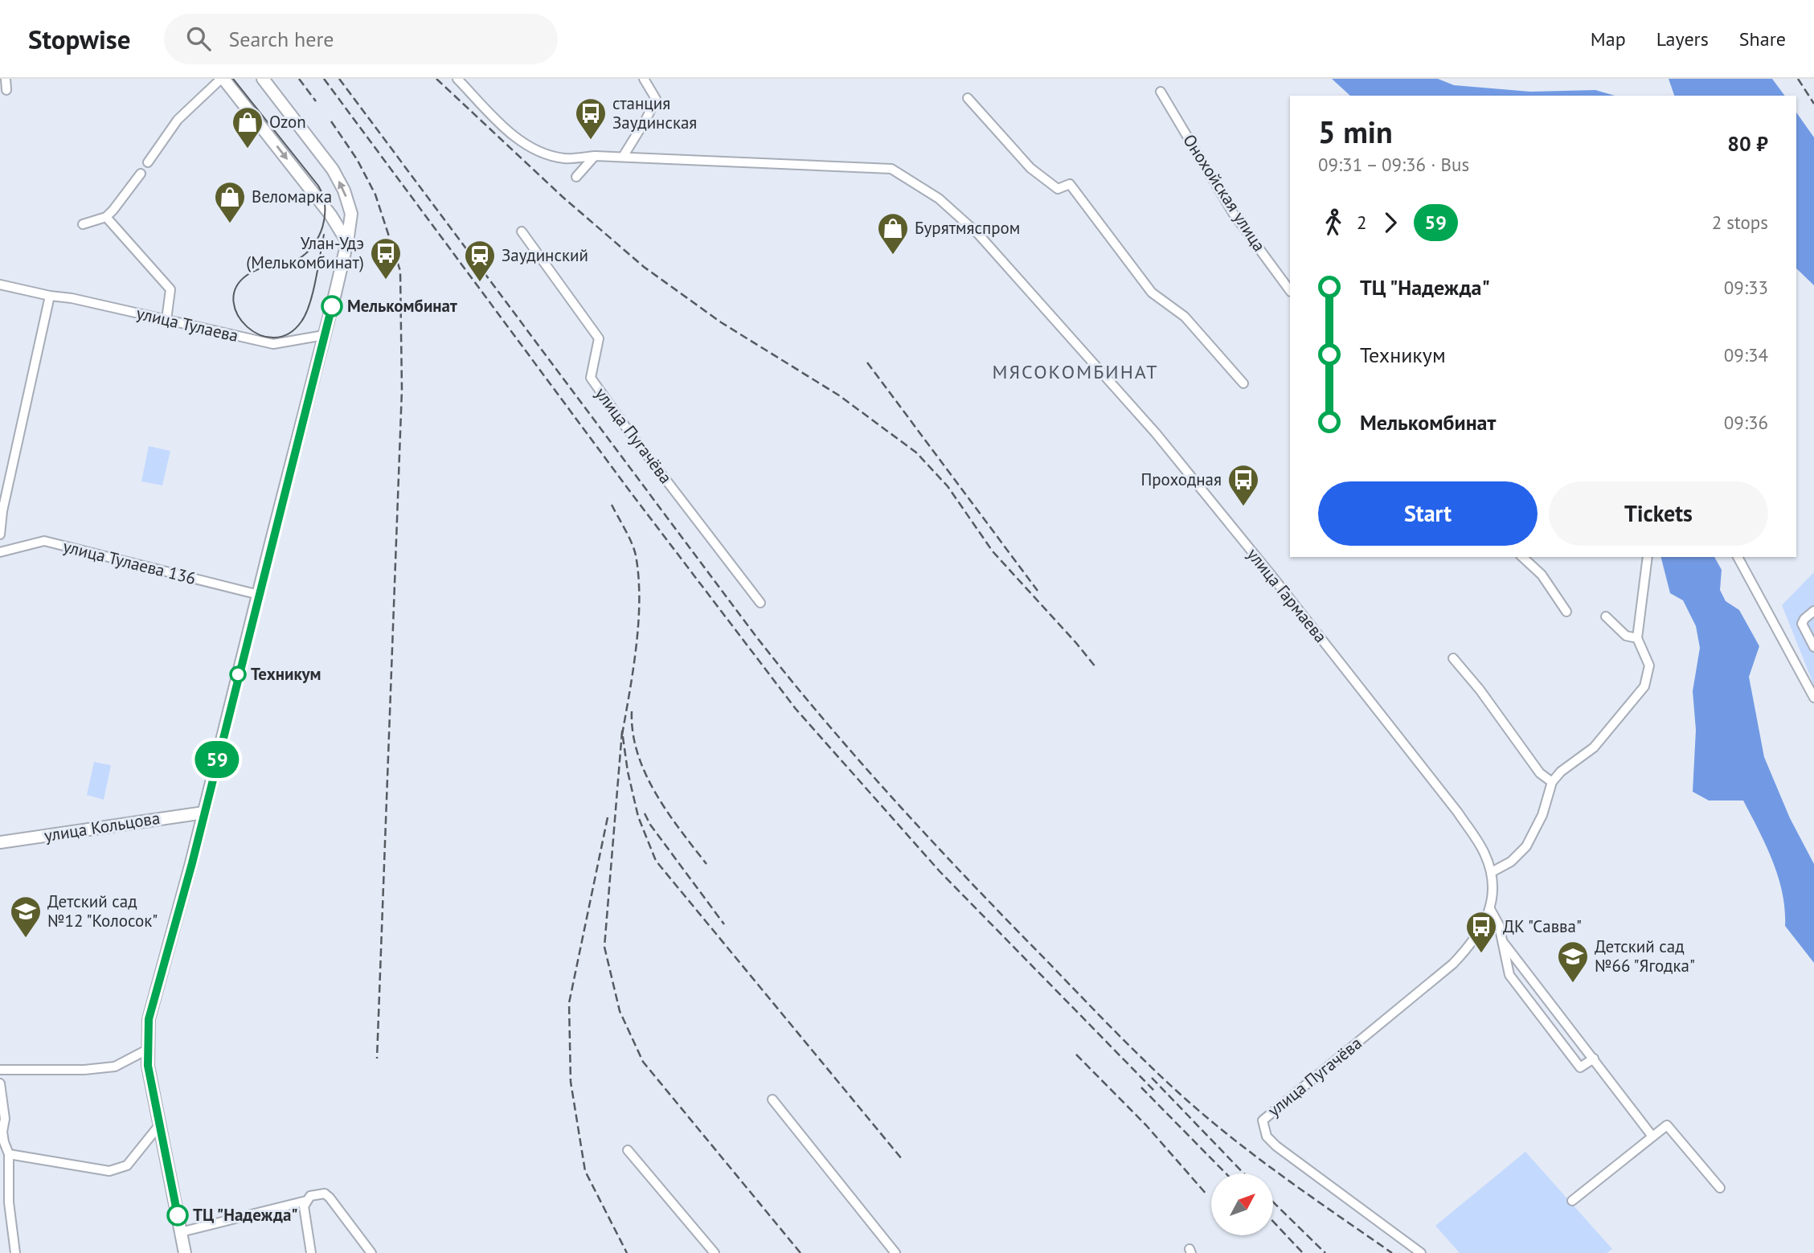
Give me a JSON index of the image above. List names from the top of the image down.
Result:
{
  "streets": {
    "main road": ["улица Кольцова"],
    "street": [
      "Онохойская улица",
      "улица Тулаева",
      "улица Пугачёва",
      "улица Тулаева 136",
      "улица Гармаева"
    ]
  },
  "crossings": [
    ["улица Пугачёва", "улица Гармаева"]
  ],
  "districts": ["МЯСОКОМБИНАТ"],
  "places": {
    "bus stop": [
      "станция Заудинская",
      "Улан-Удэ (Мелькомбинат)",
      "Проходная",
      "ДК \"Савва\""
    ],
    "shop": ["Ozon", "Веломарка", "Бурятмяспром"],
    "station": ["Заудинский"],
    "other": ["Мелькомбинат", "Техникум", "ТЦ \"Надежда\""],
    "school or university": ["Детский сад №12 \"Колосок\"", "Детский сад №66 \"Ягодка\""]
  },
  "lines": ["bus line 59"],
  "north": "top right",
  "page": {
    "header": "Stopwise",
    "search": "Search here",
    "nav": ["Map", "Layers", "Share"],
    "on_map": "59",
    "heading": ["5 min", "09:31 – 09:36 · Bus", "80 ₽"],
    "legs": ["2", "59", "2 stops"],
    "list": [
      {
        "name": "ТЦ \"Надежда\"",
        "value": "09:33"
      },
      {
        "name": "Техникум",
        "value": "09:34"
      },
      {
        "name": "Мелькомбинат",
        "value": "09:36"
      }
    ],
    "buttons": ["Start", "Tickets"]
  }
}
